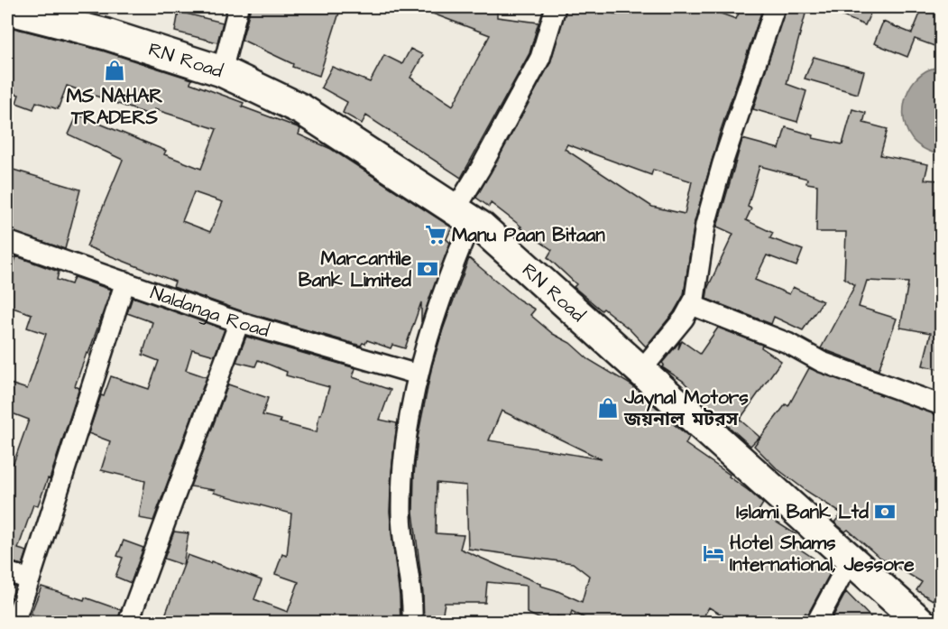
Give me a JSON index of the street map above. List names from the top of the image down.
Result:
{
  "streets": {
    "highway": ["RN Road"],
    "street": ["Naldanga Road"]
  },
  "places": {
    "shop": ["MS NAHAR TRADERS", "Jaynal Motors জয়নাল মটরস"],
    "supermarket": ["Manu Paan Bitaan"],
    "bank": ["Marcantile Bank Limited", "Islami Bank Ltd"],
    "hotel": ["Hotel Shams International, Jessore"]
  }
}
